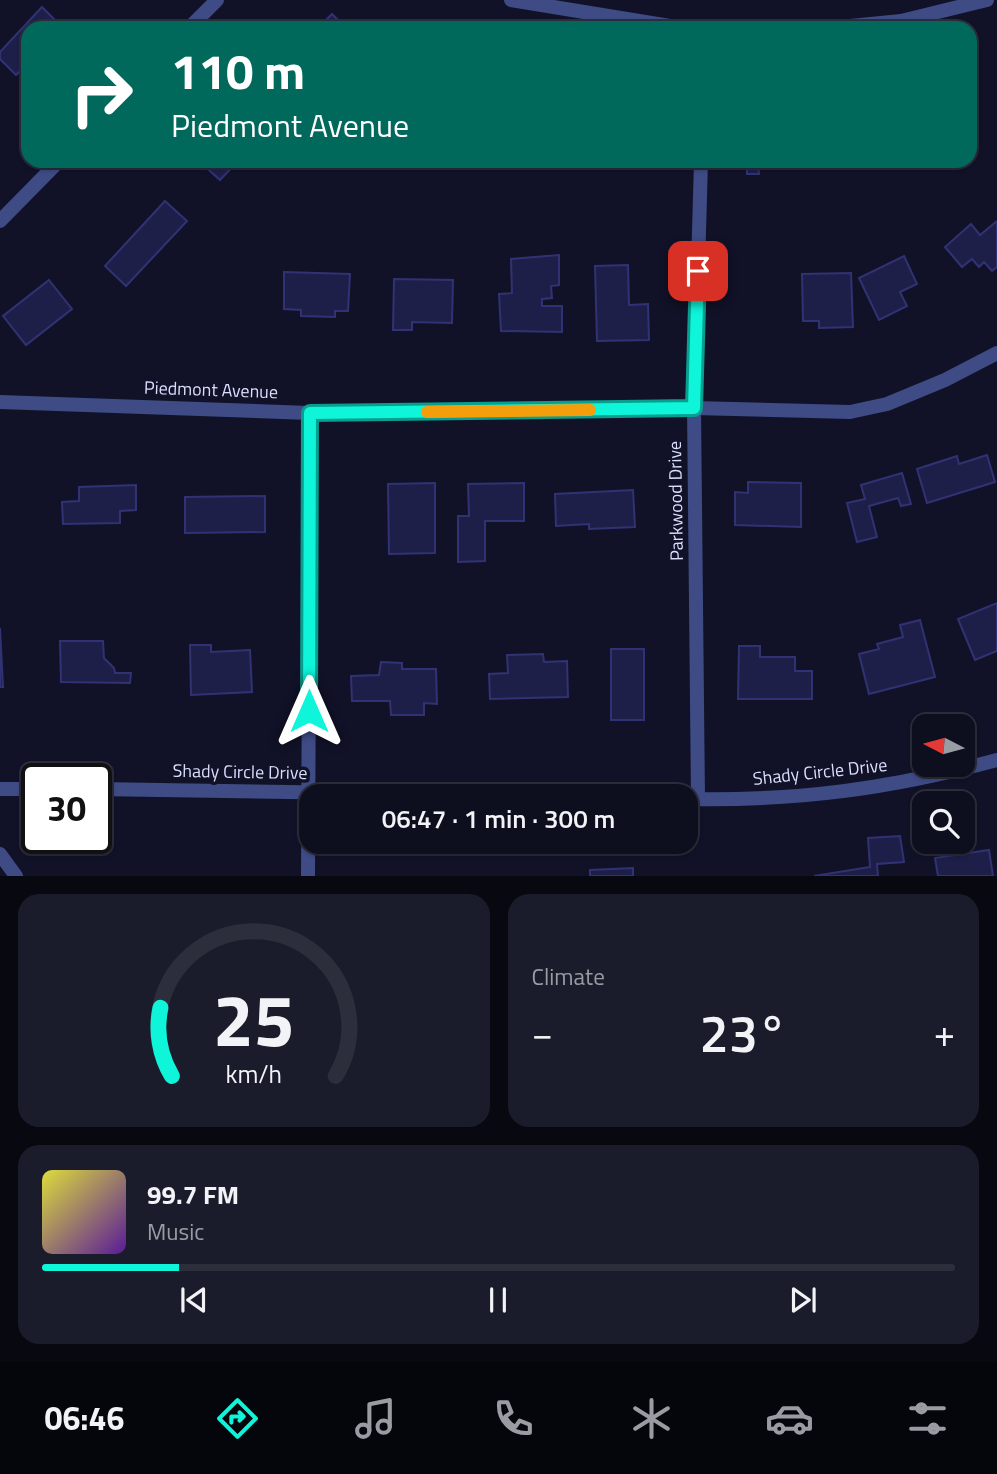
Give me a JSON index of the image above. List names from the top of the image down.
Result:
{
  "streets": {
    "street": ["Piedmont Avenue", "Parkwood Drive", "Shady Circle Drive"]
  },
  "crossings": [
    ["Piedmont Avenue", "Parkwood Drive"]
  ],
  "north": "left",
  "page": {
    "turn": ["110 m", "Piedmont Avenue"],
    "limit": "30",
    "trip": "06:47 · 1 min · 300 m",
    "tile": "Climate",
    "heat": ["−", "23°", "+"],
    "song": ["99.7 FM", "Music"],
    "tabs": "06:46",
    "gauge": ["25", "km/h"]
  }
}
